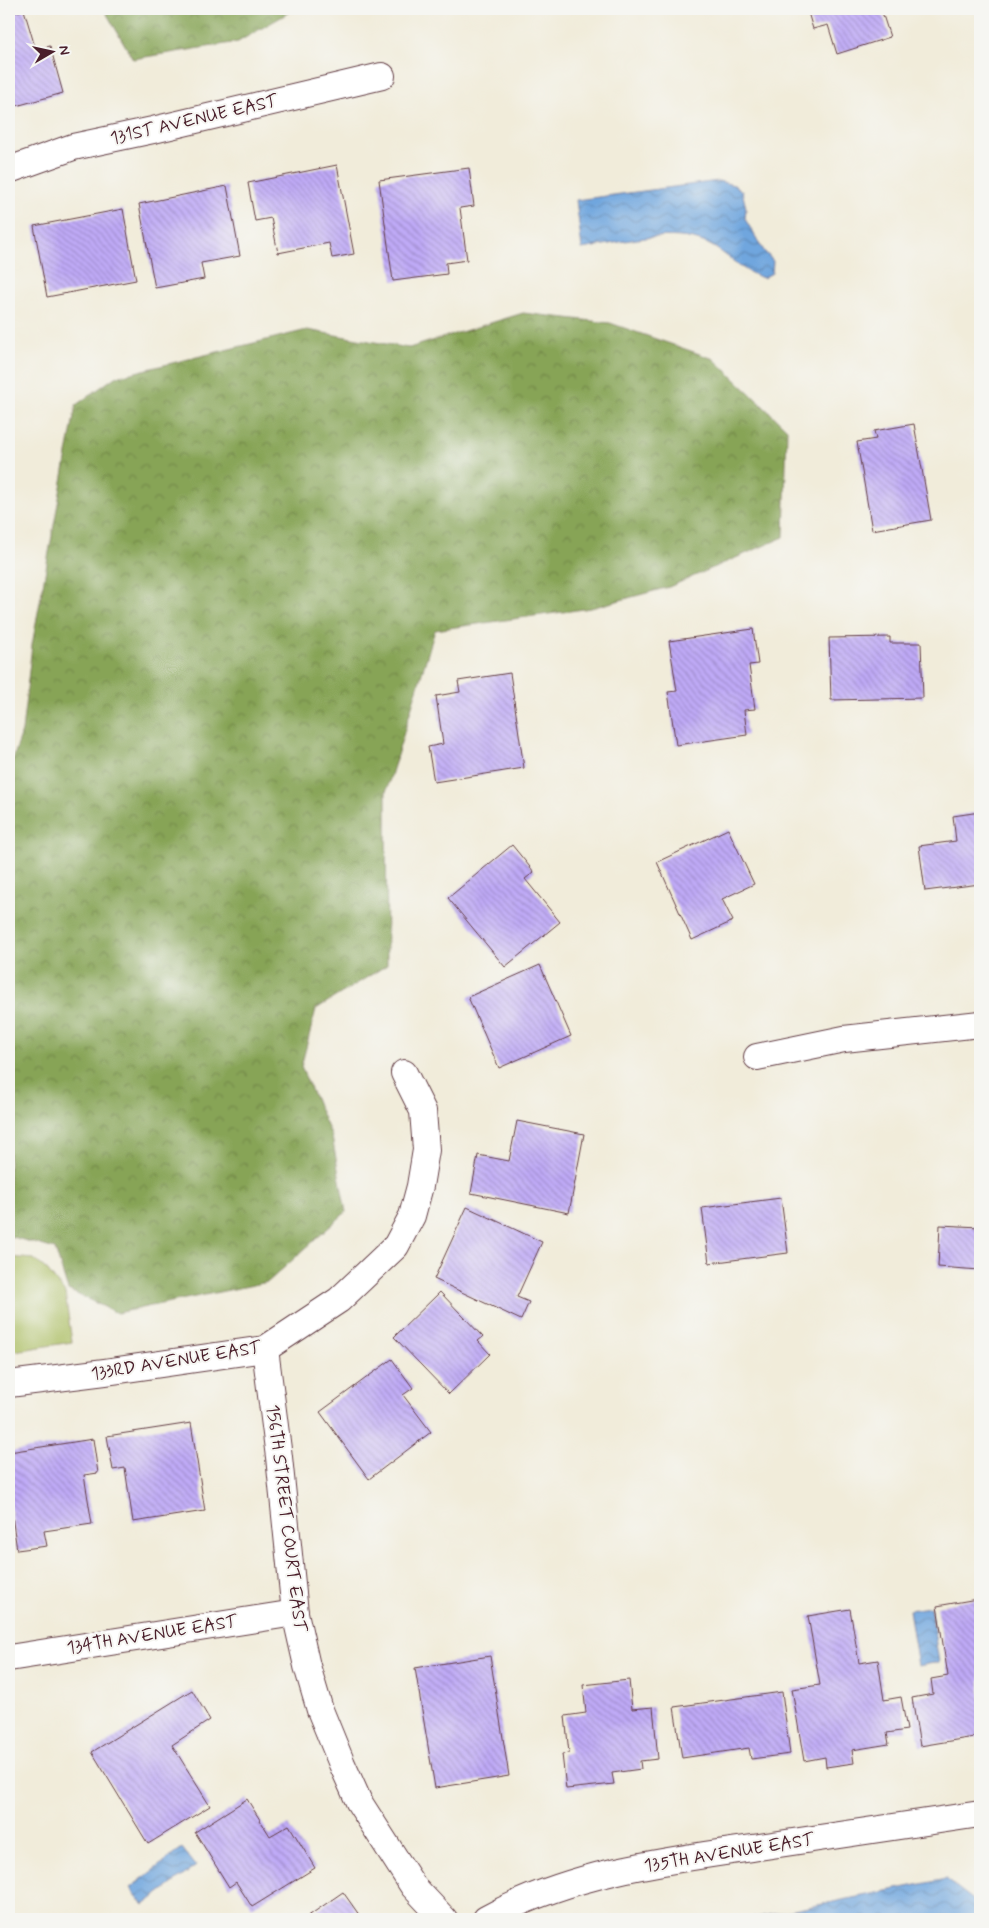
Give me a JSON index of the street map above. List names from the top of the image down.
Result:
{
  "streets": {
    "street": [
      "131ST AVENUE EAST",
      "133RD AVENUE EAST",
      "156TH STREET COURT EAST",
      "134TH AVENUE EAST",
      "135TH AVENUE EAST"
    ]
  },
  "crossings": [
    ["133RD AVENUE EAST", "156TH STREET COURT EAST"],
    ["156TH STREET COURT EAST", "134TH AVENUE EAST"]
  ],
  "north": "right"
}
